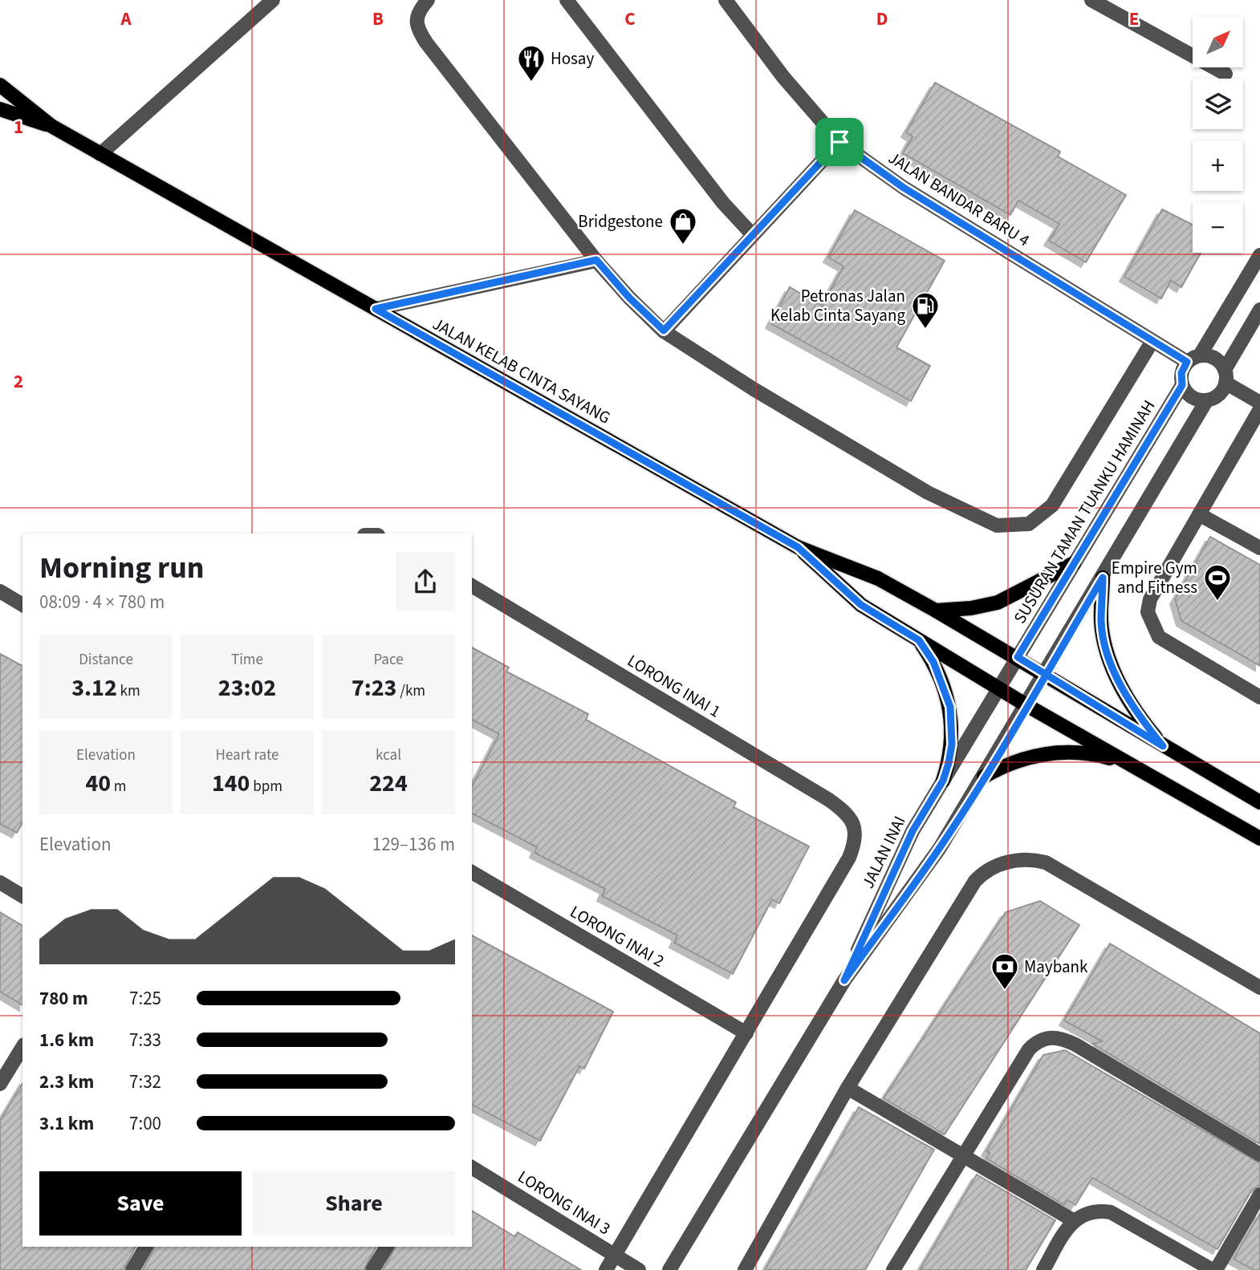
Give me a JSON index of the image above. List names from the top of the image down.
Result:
{
  "streets": {
    "main road": ["JALAN KELAB CINTA SAYANG"],
    "street": [
      "JALAN BANDAR BARU 4",
      "SUSURAN TAMAN TUANKU HAMINAH",
      "LORONG INAI 1",
      "JALAN INAI",
      "LORONG INAI 2",
      "LORONG INAI 3"
    ]
  },
  "crossings": [
    ["JALAN BANDAR BARU 4", "SUSURAN TAMAN TUANKU HAMINAH"],
    ["JALAN KELAB CINTA SAYANG", "SUSURAN TAMAN TUANKU HAMINAH"],
    ["JALAN KELAB CINTA SAYANG", "JALAN INAI"],
    ["SUSURAN TAMAN TUANKU HAMINAH", "JALAN INAI"],
    ["LORONG INAI 1", "LORONG INAI 2"]
  ],
  "places": {
    "restaurant": ["Hosay"],
    "shop": ["Bridgestone"],
    "fuel station": ["Petronas Jalan Kelab Cinta Sayang"],
    "sports": ["Empire Gym and Fitness"],
    "bank": ["Maybank"]
  },
  "north": "top right",
  "page": {
    "map_buttons": ["+", "−"],
    "heading": ["Morning run", "08:09 · 4 × 780 m"],
    "stats": [
      ["Distance", "3.12 km"],
      ["Time", "23:02"],
      ["Pace", "7:23 /km"],
      ["Elevation", "40 m"],
      ["Heart rate", "140 bpm"],
      ["kcal", "224"]
    ],
    "chart": ["Elevation", "129–136 m"],
    "list": [
      {
        "name": "780 m",
        "note": "7:25"
      },
      {
        "name": "1.6 km",
        "note": "7:33"
      },
      {
        "name": "2.3 km",
        "note": "7:32"
      },
      {
        "name": "3.1 km",
        "note": "7:00"
      }
    ],
    "buttons": ["Save", "Share"]
  },
  "grid": {
    "columns": [
      "A",
      "B",
      "C",
      "D",
      "E"
    ],
    "rows": ["1", "2"]
  }
}
